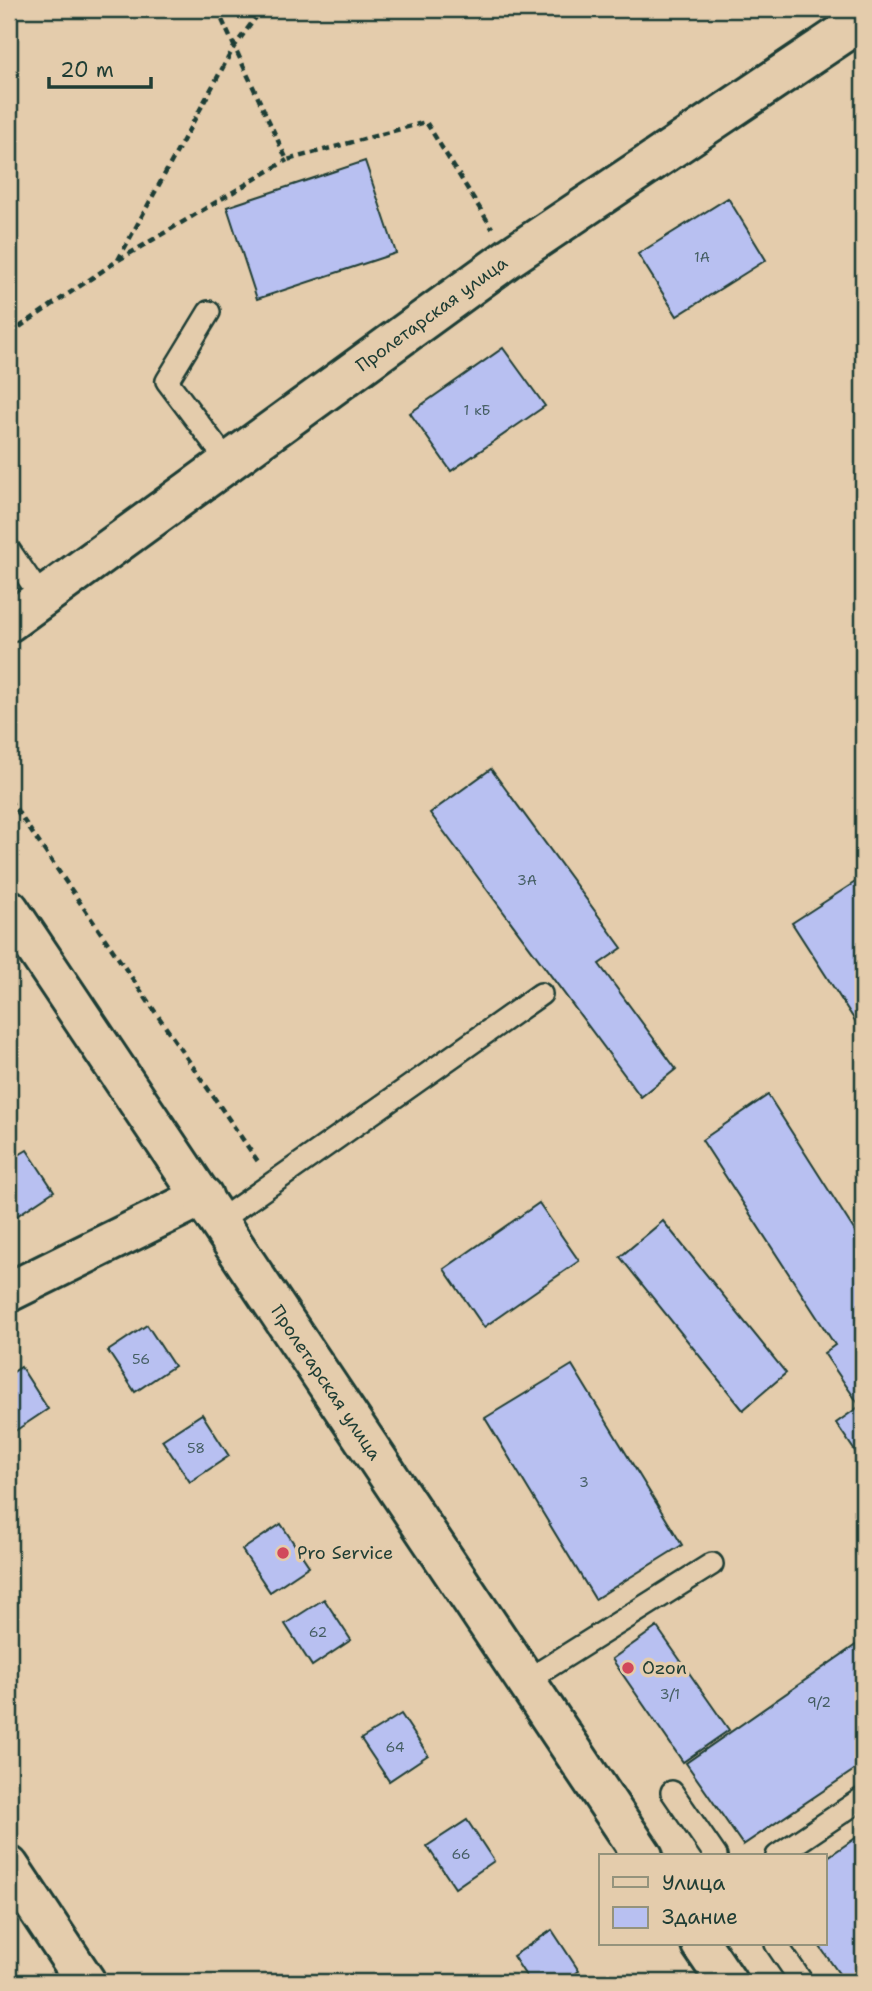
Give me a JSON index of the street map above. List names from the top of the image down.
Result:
{
  "streets": {
    "street": ["Пролетарская улица"]
  },
  "places": ["Pro Service", "Ozon"],
  "house_numbers": [
    "1А",
    "1 кБ",
    "3А",
    "56",
    "58",
    "3",
    "62",
    "3/1",
    "9/2",
    "64",
    "66"
  ],
  "legend": ["Улица", "Здание"],
  "scale_bar": "20 m"
}
